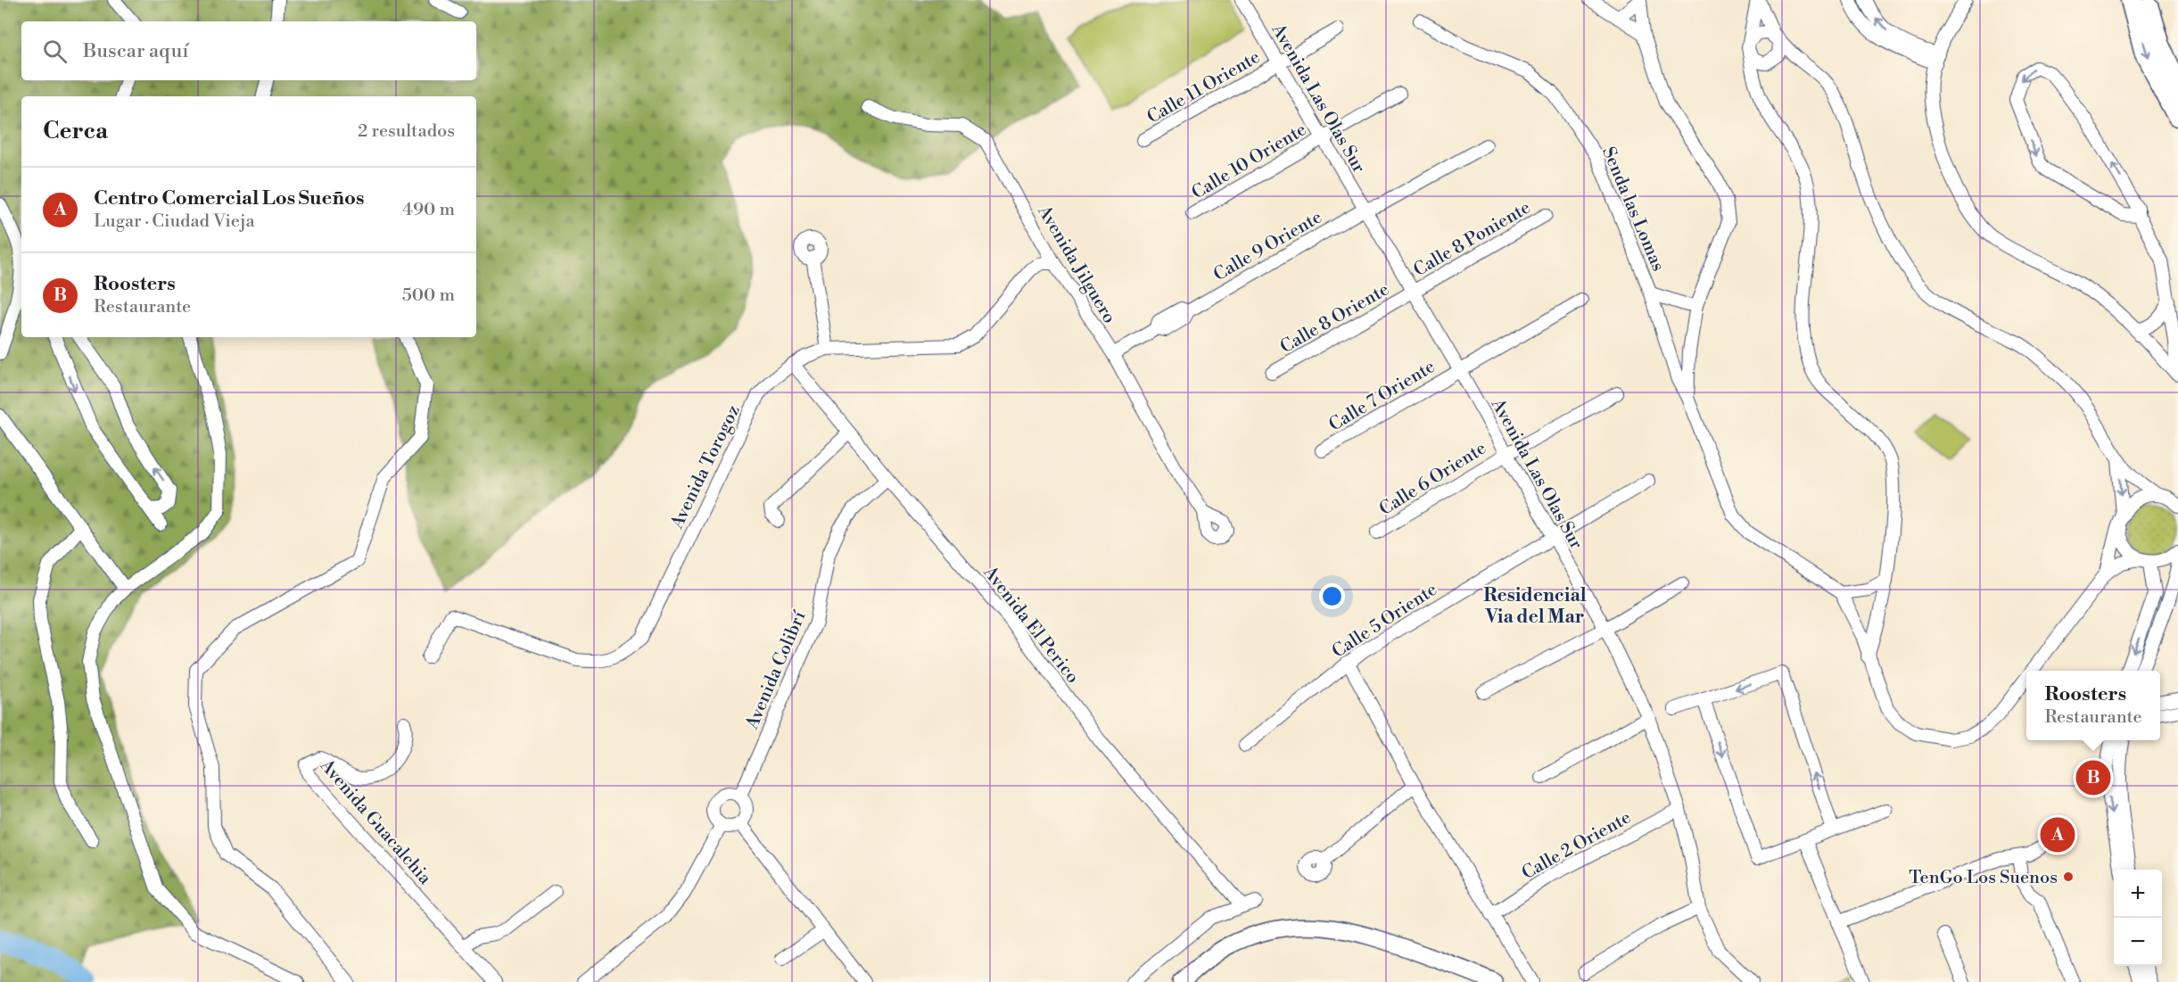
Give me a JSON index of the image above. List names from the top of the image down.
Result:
{
  "streets": {
    "street": [
      "Calle 11 Oriente",
      "Avenida Las Olas Sur",
      "Calle 10 Oriente",
      "Senda las Lomas",
      "Calle 8 Poniente",
      "Calle 9 Oriente",
      "Avenida Jilguero",
      "Calle 8 Oriente",
      "Calle 7 Oriente",
      "Avenida Torogoz",
      "Calle 6 Oriente",
      "Calle 5 Oriente",
      "Avenida El Perico",
      "Avenida Colibrí",
      "Avenida Guacalchia",
      "Calle 2 Oriente"
    ]
  },
  "crossings": [
    ["Calle 11 Oriente", "Avenida Las Olas Sur"],
    ["Avenida Las Olas Sur", "Calle 10 Oriente"],
    ["Avenida Las Olas Sur", "Calle 8 Poniente"],
    ["Avenida Las Olas Sur", "Calle 9 Oriente"],
    ["Avenida Las Olas Sur", "Calle 8 Oriente"],
    ["Avenida Las Olas Sur", "Calle 7 Oriente"],
    ["Avenida Las Olas Sur", "Calle 6 Oriente"],
    ["Avenida Las Olas Sur", "Calle 5 Oriente"],
    ["Avenida Las Olas Sur", "Calle 2 Oriente"],
    ["Calle 8 Poniente", "Calle 8 Oriente"],
    ["Calle 9 Oriente", "Avenida Jilguero"],
    ["Avenida Jilguero", "Avenida Torogoz"],
    ["Avenida Torogoz", "Avenida El Perico"],
    ["Avenida El Perico", "Avenida Colibrí"]
  ],
  "districts": ["Residencial Via del Mar"],
  "places": ["TenGo Los Suenos"],
  "page": {
    "search": "Buscar aquí",
    "heading": ["Cerca", "2 resultados"],
    "list": [
      {
        "mark": "A",
        "name": "Centro Comercial Los Sueños",
        "note": "Lugar · Ciudad Vieja",
        "value": "490 m"
      },
      {
        "mark": "B",
        "name": "Roosters",
        "note": "Restaurante",
        "value": "500 m"
      }
    ],
    "popup": ["Roosters", "Restaurante"],
    "pins": ["B", "A"],
    "map_buttons": ["+", "−"]
  }
}
